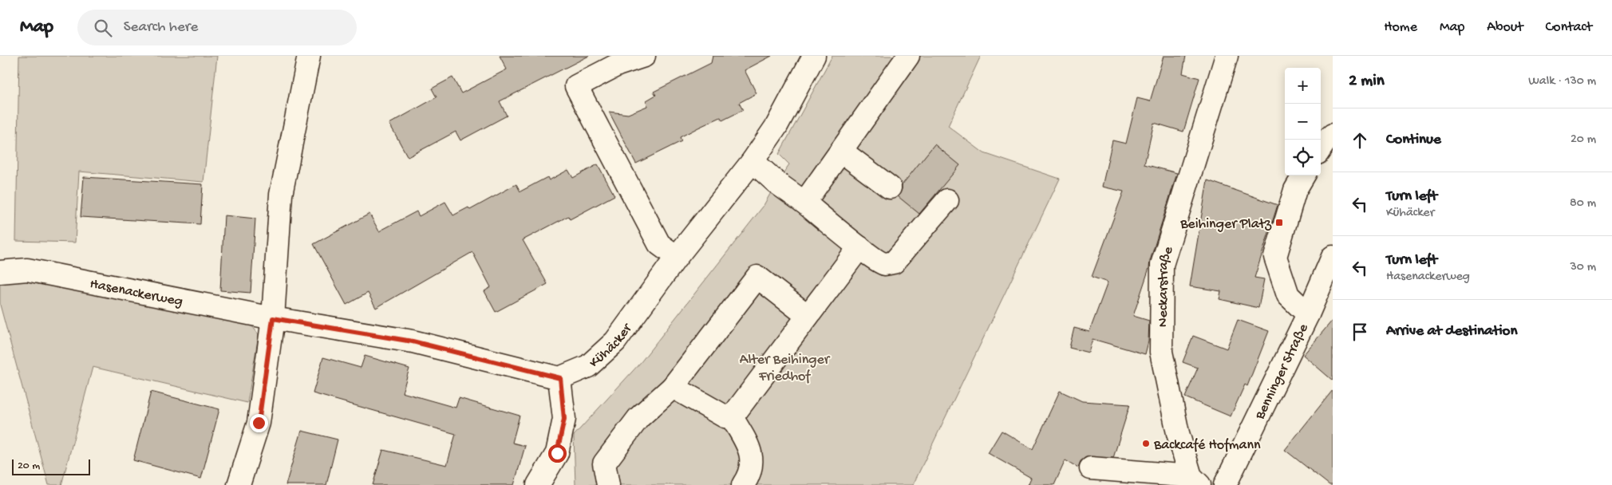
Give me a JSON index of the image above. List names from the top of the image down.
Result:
{
  "streets": {
    "street": [
      "Neckarstraße",
      "Hasenackerweg",
      "Kühäcker",
      "Benninger Straße"
    ]
  },
  "parks": ["Alter Beihinger Friedhof"],
  "places": {
    "transit": ["Beihinger Platz"],
    "other": ["Backcafé Hofmann"]
  },
  "scale_bar": "20 m",
  "page": {
    "header": "Map",
    "search": "Search here",
    "nav": [
      "Home",
      "Map",
      "About",
      "Contact"
    ],
    "heading": ["2 min", "Walk · 130 m"],
    "map_buttons": ["+", "−"],
    "list": [
      ["Continue", "20 m"],
      ["Turn left", "Kühäcker", "80 m"],
      ["Turn left", "Hasenackerweg", "30 m"],
      "Arrive at destination"
    ],
    "scale": "20 m"
  }
}
